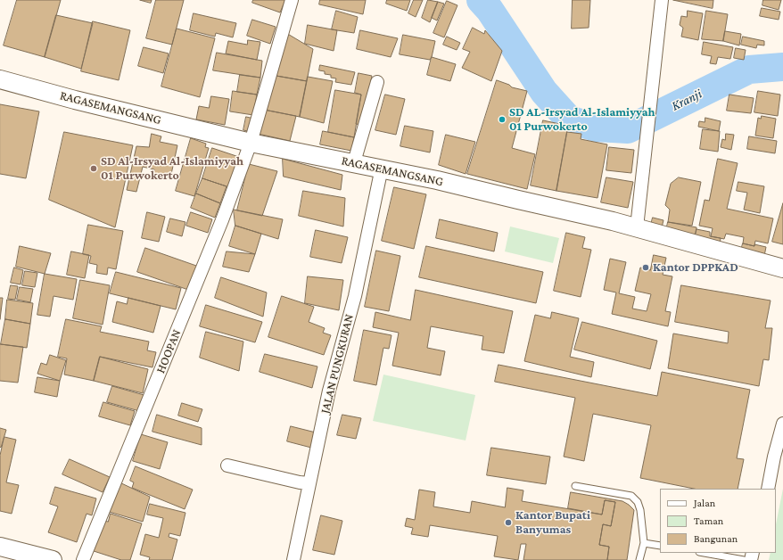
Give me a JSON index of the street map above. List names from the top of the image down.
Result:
{
  "streets": {
    "street": ["RAGASEMANGSANG", "HOOPAN", "JALAN PUNGKURAN"]
  },
  "crossings": [
    ["RAGASEMANGSANG", "HOOPAN"],
    ["RAGASEMANGSANG", "JALAN PUNGKURAN"]
  ],
  "water": ["Kranji"],
  "places": [
    "SD AL-Irsyad Al-Islamiyyah 01 Purwokerto",
    "SD Al-Irsyad Al-Islamiyyah 01 Purwokerto",
    "Kantor DPPKAD",
    "Kantor Bupati Banyumas"
  ],
  "legend": ["Jalan", "Taman", "Bangunan"]
}
